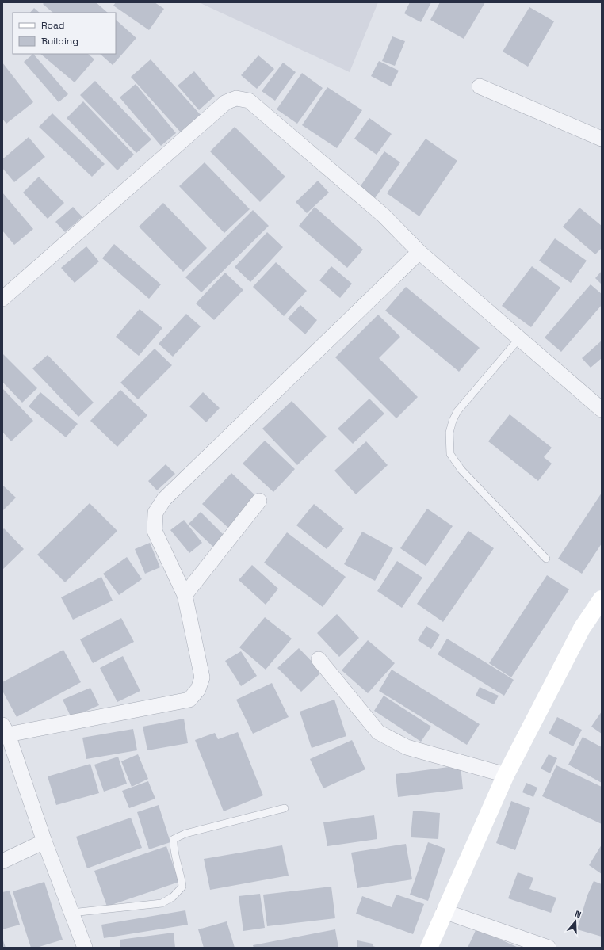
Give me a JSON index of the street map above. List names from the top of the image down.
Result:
{
  "legend": ["Road", "Building"],
  "north": "top"
}
